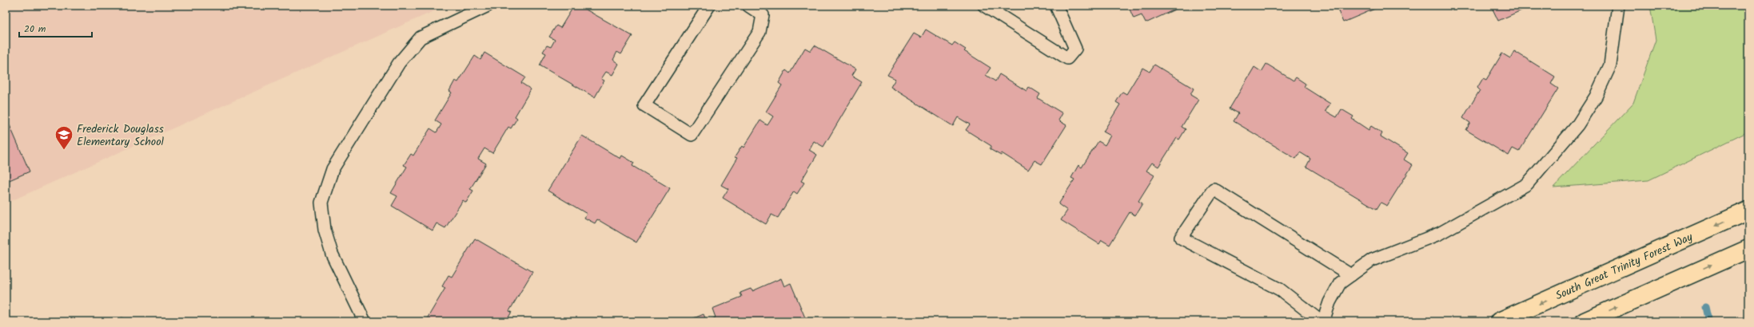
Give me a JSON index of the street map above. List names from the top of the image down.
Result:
{
  "streets": {
    "main road": ["South Great Trinity Forest Way"]
  },
  "places": {
    "school or university": ["Frederick Douglass Elementary School"]
  },
  "scale_bar": "20 m"
}
